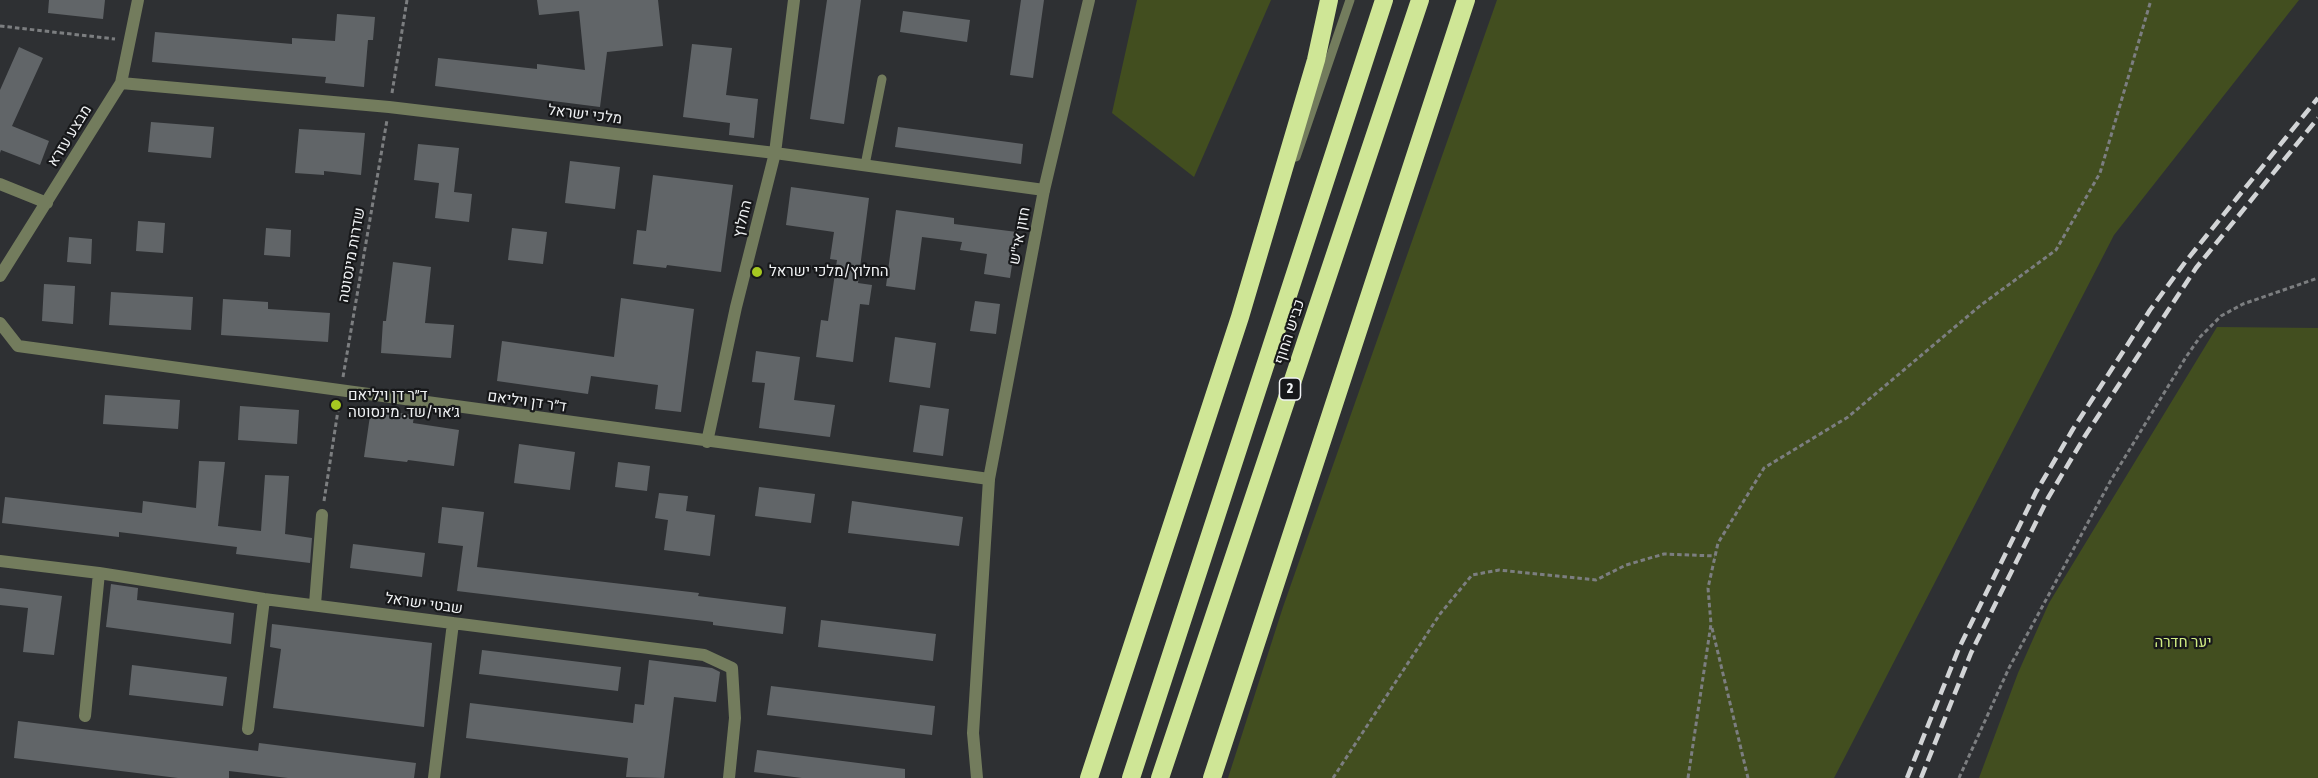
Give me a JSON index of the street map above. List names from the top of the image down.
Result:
{
  "streets": {
    "highway": ["כביש החוף", "2"],
    "street": [
      "מלכי ישראל",
      "מבצע עזרא",
      "החלוץ",
      "חזון אי\"ש",
      "ד״ר דן ויליאם",
      "שבטי ישראל"
    ],
    "path": ["שדרות מינסוטה"]
  },
  "crossings": [
    ["מלכי ישראל", "מבצע עזרא"],
    ["מלכי ישראל", "החלוץ"],
    ["מלכי ישראל", "חזון אי\"ש"],
    ["מלכי ישראל", "שדרות מינסוטה"],
    ["החלוץ", "ד״ר דן ויליאם"],
    ["חזון אי\"ש", "ד״ר דן ויליאם"],
    ["שדרות מינסוטה", "ד״ר דן ויליאם"]
  ],
  "parks": ["יער חדרה"],
  "places": ["החלוץ/מלכי ישראל", "ד״ר דן ויליאם ג׳אוי/שד. מינסוטה"]
}
